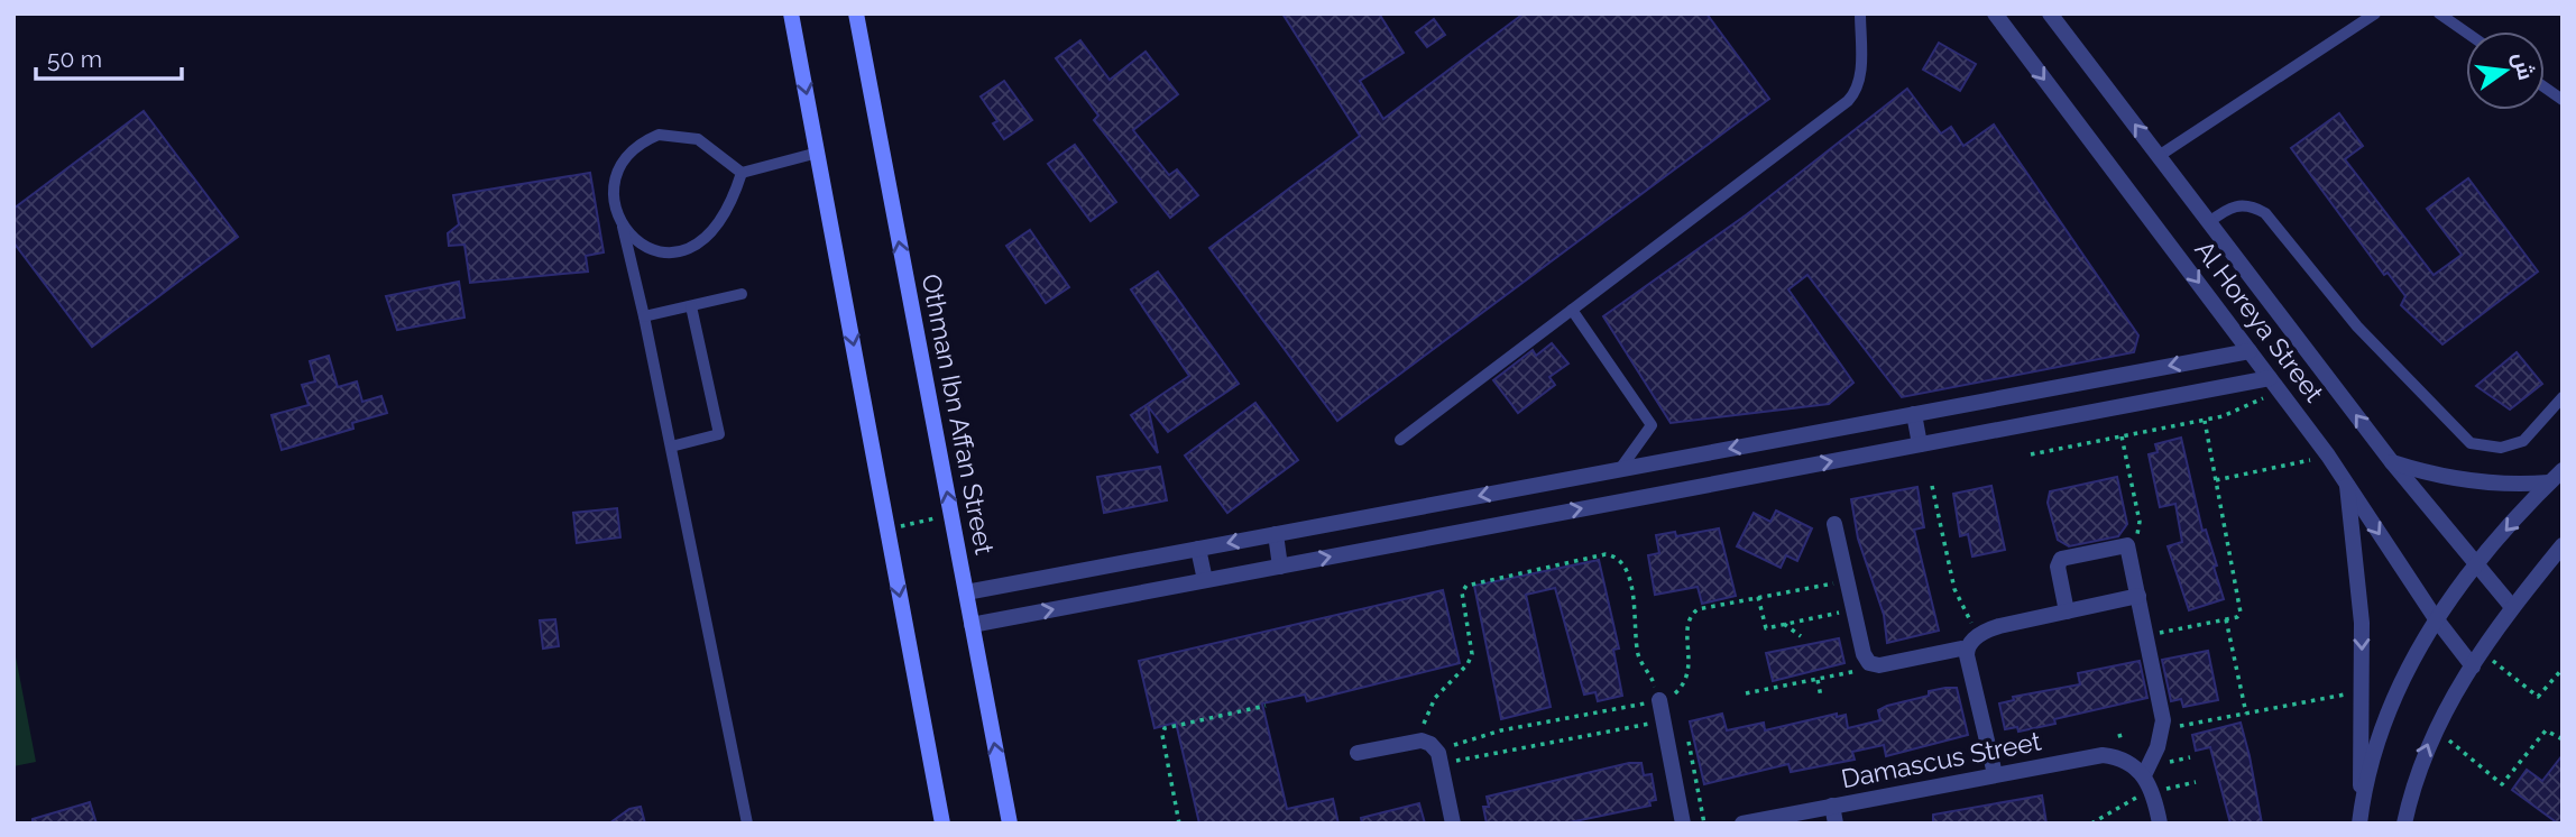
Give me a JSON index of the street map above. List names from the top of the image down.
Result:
{
  "streets": {
    "main road": ["Othman Ibn Affan Street"],
    "street": ["Al Horeya Street", "Damascus Street"]
  },
  "scale_bar": "50 m",
  "north": "right"
}
